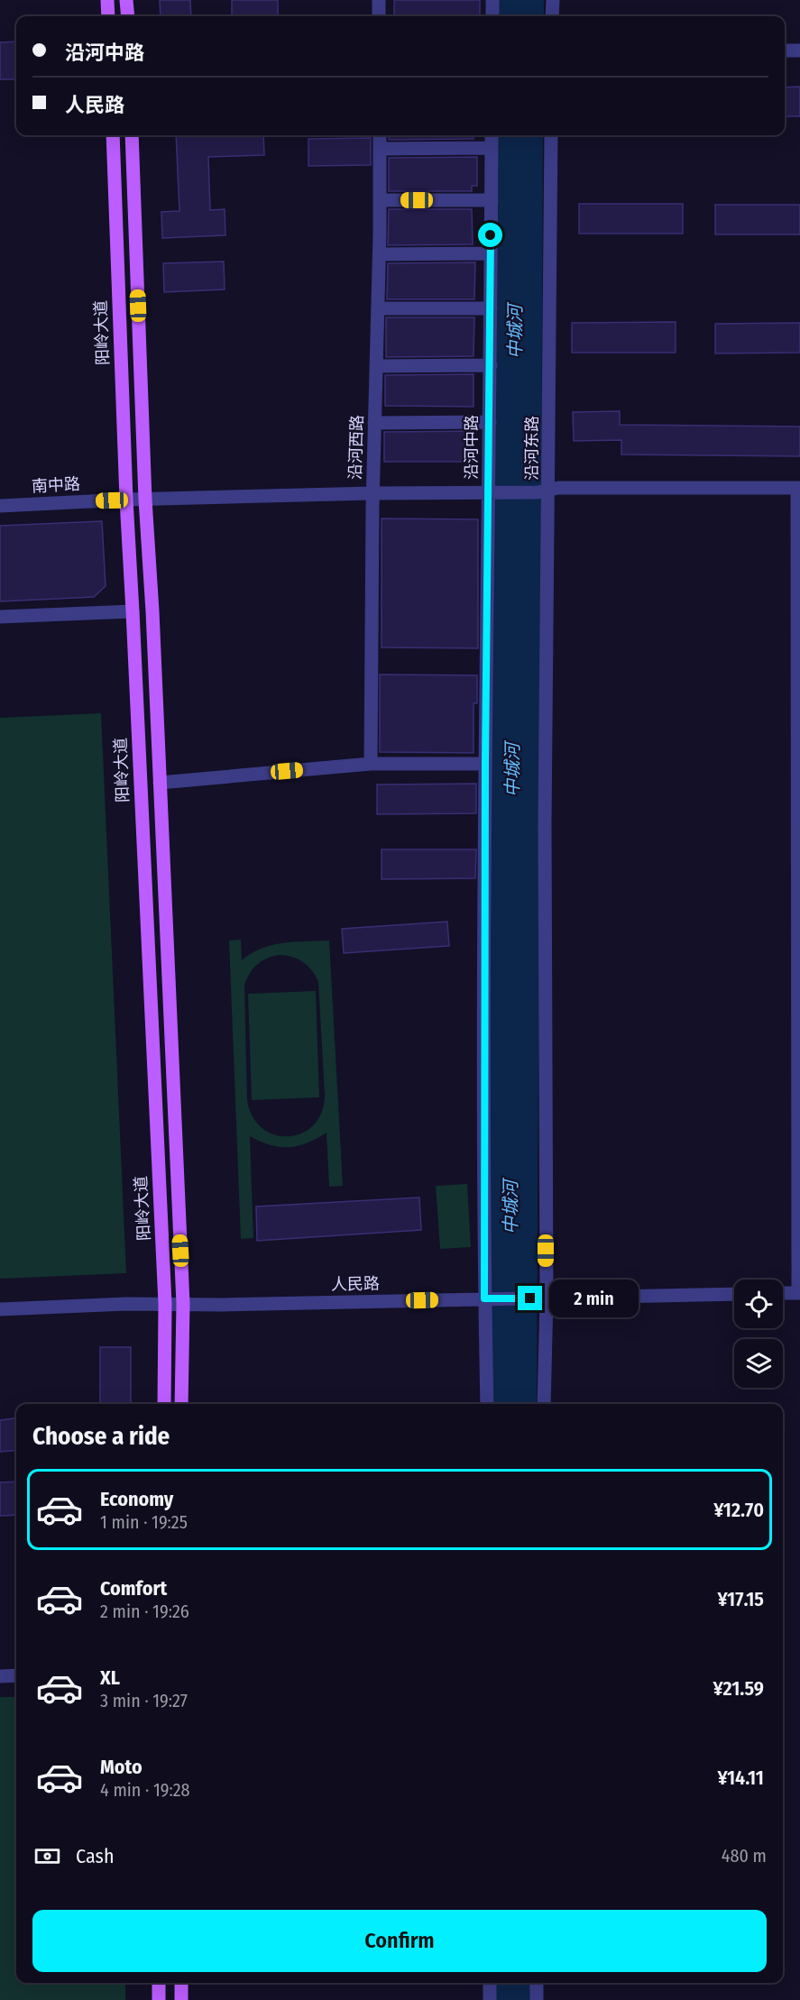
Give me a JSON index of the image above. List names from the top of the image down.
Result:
{
  "streets": {
    "main road": ["阳岭大道"],
    "street": [
      "沿河西路",
      "沿河中路",
      "沿河东路",
      "南中路",
      "人民路"
    ]
  },
  "crossings": [
    ["阳岭大道", "南中路"],
    ["阳岭大道", "人民路"],
    ["沿河西路", "沿河东路"],
    ["沿河中路", "沿河东路"],
    ["沿河中路", "人民路"],
    ["沿河东路", "南中路"]
  ],
  "water": ["中城河"],
  "page": {
    "banner": ["沿河中路", "人民路"],
    "bubble": "2 min",
    "heading": "Choose a ride",
    "list": [
      {
        "name": "Economy",
        "note": "1 min · 19:25",
        "value": "¥12.70"
      },
      {
        "name": "Comfort",
        "note": "2 min · 19:26",
        "value": "¥17.15"
      },
      {
        "name": "XL",
        "note": "3 min · 19:27",
        "value": "¥21.59"
      },
      {
        "name": "Moto",
        "note": "4 min · 19:28",
        "value": "¥14.11"
      }
    ],
    "pay": ["Cash", "480 m"],
    "buttons": "Confirm"
  }
}
